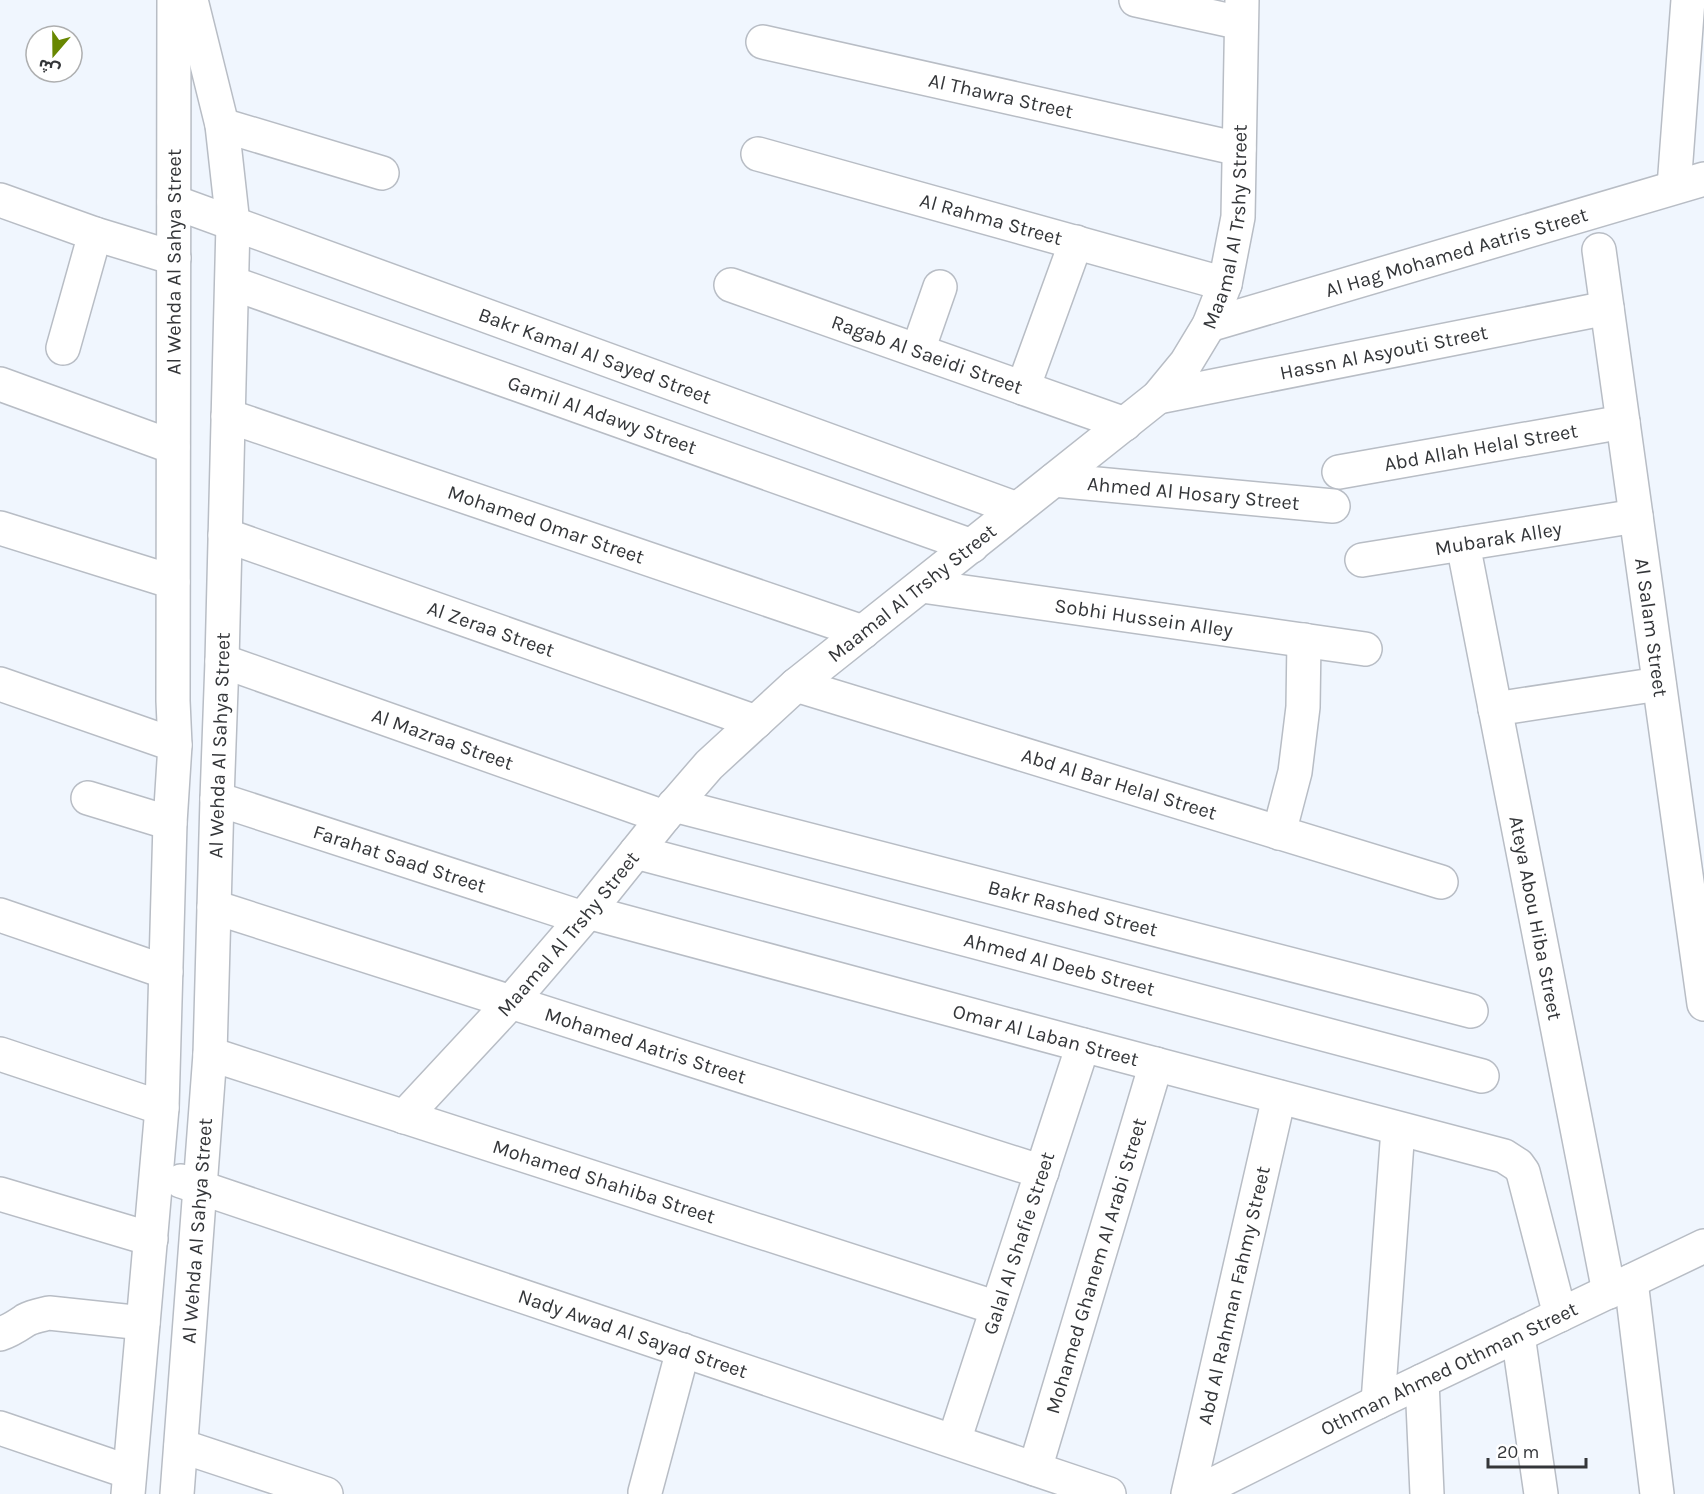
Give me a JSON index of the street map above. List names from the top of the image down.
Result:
{
  "streets": {
    "street": [
      "Al Thawra Street",
      "Al Rahma Street",
      "Maamal Al Trshy Street",
      "Al Hag Mohamed Aatris Street",
      "Al Wehda Al Sahya Street",
      "Hassn Al Asyouti Street",
      "Ragab Al Saeidi Street",
      "Bakr Kamal Al Sayed Street",
      "Gamil Al Adawy Street",
      "Abd Allah Helal Street",
      "Ahmed Al Hosary Street",
      "Mohamed Omar Street",
      "Mubarak Alley",
      "Sobhi Hussein Alley",
      "Al Salam Street",
      "Al Zeraa Street",
      "Al Mazraa Street",
      "Abd Al Bar Helal Street",
      "Farahat Saad Street",
      "Bakr Rashed Street",
      "Ateya Abou Hiba Street",
      "Ahmed Al Deeb Street",
      "Omar Al Laban Street",
      "Mohamed Aatris Street",
      "Mohamed Shahiba Street",
      "Galal Al Shafie Street",
      "Mohamed Ghanem Al Arabi Street",
      "Abd Al Rahman Fahmy Street",
      "Nady Awad Al Sayad Street",
      "Othman Ahmed Othman Street"
    ]
  },
  "crossings": [
    ["Al Thawra Street", "Maamal Al Trshy Street"],
    ["Al Rahma Street", "Maamal Al Trshy Street"],
    ["Maamal Al Trshy Street", "Al Hag Mohamed Aatris Street"],
    ["Maamal Al Trshy Street", "Hassn Al Asyouti Street"],
    ["Maamal Al Trshy Street", "Ragab Al Saeidi Street"],
    ["Maamal Al Trshy Street", "Bakr Kamal Al Sayed Street"],
    ["Maamal Al Trshy Street", "Gamil Al Adawy Street"],
    ["Maamal Al Trshy Street", "Ahmed Al Hosary Street"],
    ["Maamal Al Trshy Street", "Mohamed Omar Street"],
    ["Maamal Al Trshy Street", "Sobhi Hussein Alley"],
    ["Maamal Al Trshy Street", "Al Zeraa Street"],
    ["Maamal Al Trshy Street", "Al Mazraa Street"],
    ["Maamal Al Trshy Street", "Abd Al Bar Helal Street"],
    ["Maamal Al Trshy Street", "Farahat Saad Street"],
    ["Maamal Al Trshy Street", "Bakr Rashed Street"],
    ["Maamal Al Trshy Street", "Ahmed Al Deeb Street"],
    ["Maamal Al Trshy Street", "Omar Al Laban Street"],
    ["Maamal Al Trshy Street", "Mohamed Aatris Street"],
    ["Maamal Al Trshy Street", "Mohamed Shahiba Street"],
    ["Al Wehda Al Sahya Street", "Bakr Kamal Al Sayed Street"],
    ["Al Wehda Al Sahya Street", "Gamil Al Adawy Street"],
    ["Al Wehda Al Sahya Street", "Mohamed Omar Street"],
    ["Al Wehda Al Sahya Street", "Al Zeraa Street"],
    ["Al Wehda Al Sahya Street", "Al Mazraa Street"],
    ["Al Wehda Al Sahya Street", "Farahat Saad Street"],
    ["Al Wehda Al Sahya Street", "Mohamed Aatris Street"],
    ["Al Wehda Al Sahya Street", "Mohamed Shahiba Street"],
    ["Al Wehda Al Sahya Street", "Nady Awad Al Sayad Street"],
    ["Hassn Al Asyouti Street", "Al Salam Street"],
    ["Abd Allah Helal Street", "Al Salam Street"],
    ["Mubarak Alley", "Al Salam Street"],
    ["Mubarak Alley", "Ateya Abou Hiba Street"],
    ["Al Mazraa Street", "Bakr Rashed Street"],
    ["Farahat Saad Street", "Omar Al Laban Street"],
    ["Ateya Abou Hiba Street", "Othman Ahmed Othman Street"],
    ["Omar Al Laban Street", "Galal Al Shafie Street"],
    ["Omar Al Laban Street", "Mohamed Ghanem Al Arabi Street"],
    ["Omar Al Laban Street", "Abd Al Rahman Fahmy Street"],
    ["Omar Al Laban Street", "Othman Ahmed Othman Street"],
    ["Mohamed Aatris Street", "Galal Al Shafie Street"],
    ["Mohamed Shahiba Street", "Galal Al Shafie Street"],
    ["Galal Al Shafie Street", "Nady Awad Al Sayad Street"],
    ["Mohamed Ghanem Al Arabi Street", "Nady Awad Al Sayad Street"]
  ],
  "scale_bar": "20 m",
  "north": "bottom"
}
